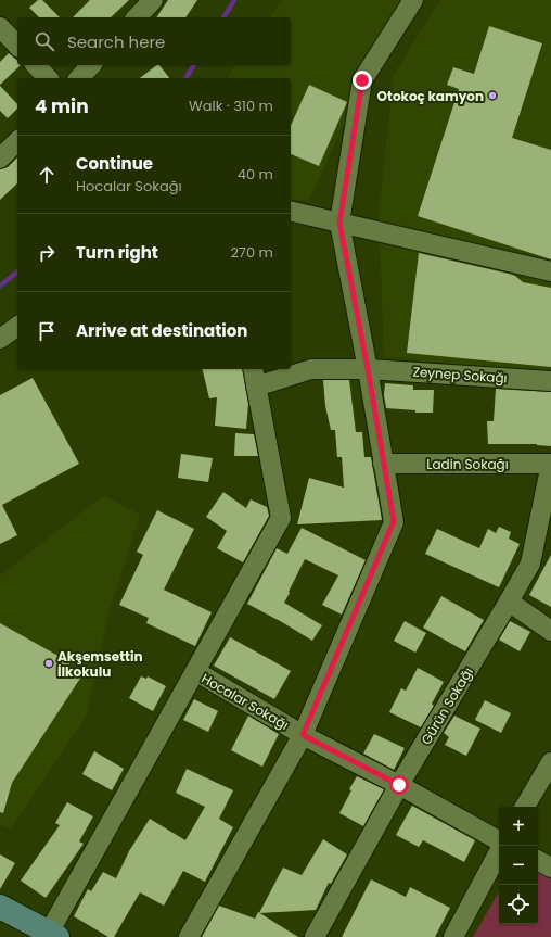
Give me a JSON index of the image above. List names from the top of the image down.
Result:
{
  "streets": {
    "street": [
      "Zeynep Sokağı",
      "Ladin Sokağı",
      "Hocalar Sokağı",
      "Gürün Sokağı"
    ]
  },
  "crossings": [
    ["Ladin Sokağı", "Gürün Sokağı"],
    ["Hocalar Sokağı", "Gürün Sokağı"]
  ],
  "places": ["Otokoç kamyon", "Akşemsettin İlkokulu"],
  "page": {
    "search": "Search here",
    "heading": ["4 min", "Walk · 310 m"],
    "list": [
      ["Continue", "Hocalar Sokağı", "40 m"],
      ["Turn right", "270 m"],
      "Arrive at destination"
    ],
    "map_buttons": ["+", "−"]
  }
}
